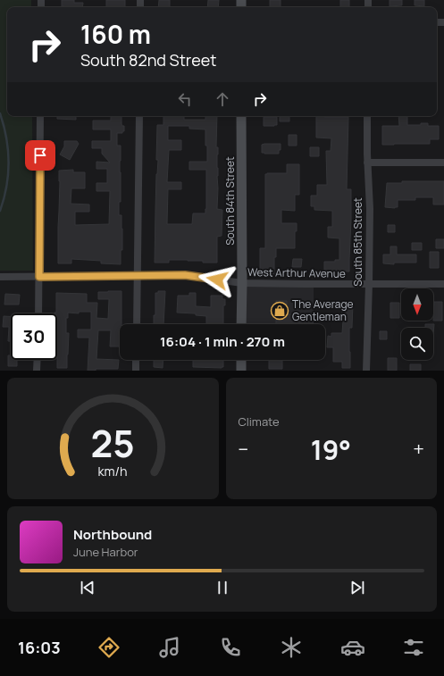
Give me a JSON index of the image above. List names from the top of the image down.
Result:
{
  "streets": {
    "street": ["South 84th Street", "South 85th Street", "West Arthur Avenue"]
  },
  "crossings": [
    ["South 84th Street", "West Arthur Avenue"],
    ["South 85th Street", "West Arthur Avenue"]
  ],
  "places": {
    "shop": ["The Average Gentleman"]
  },
  "north": "bottom",
  "page": {
    "turn": ["160 m", "South 82nd Street"],
    "limit": "30",
    "trip": "16:04 · 1 min · 270 m",
    "tile": "Climate",
    "heat": ["−", "19°", "+"],
    "song": ["Northbound", "June Harbor"],
    "tabs": "16:03",
    "gauge": ["25", "km/h"]
  }
}
